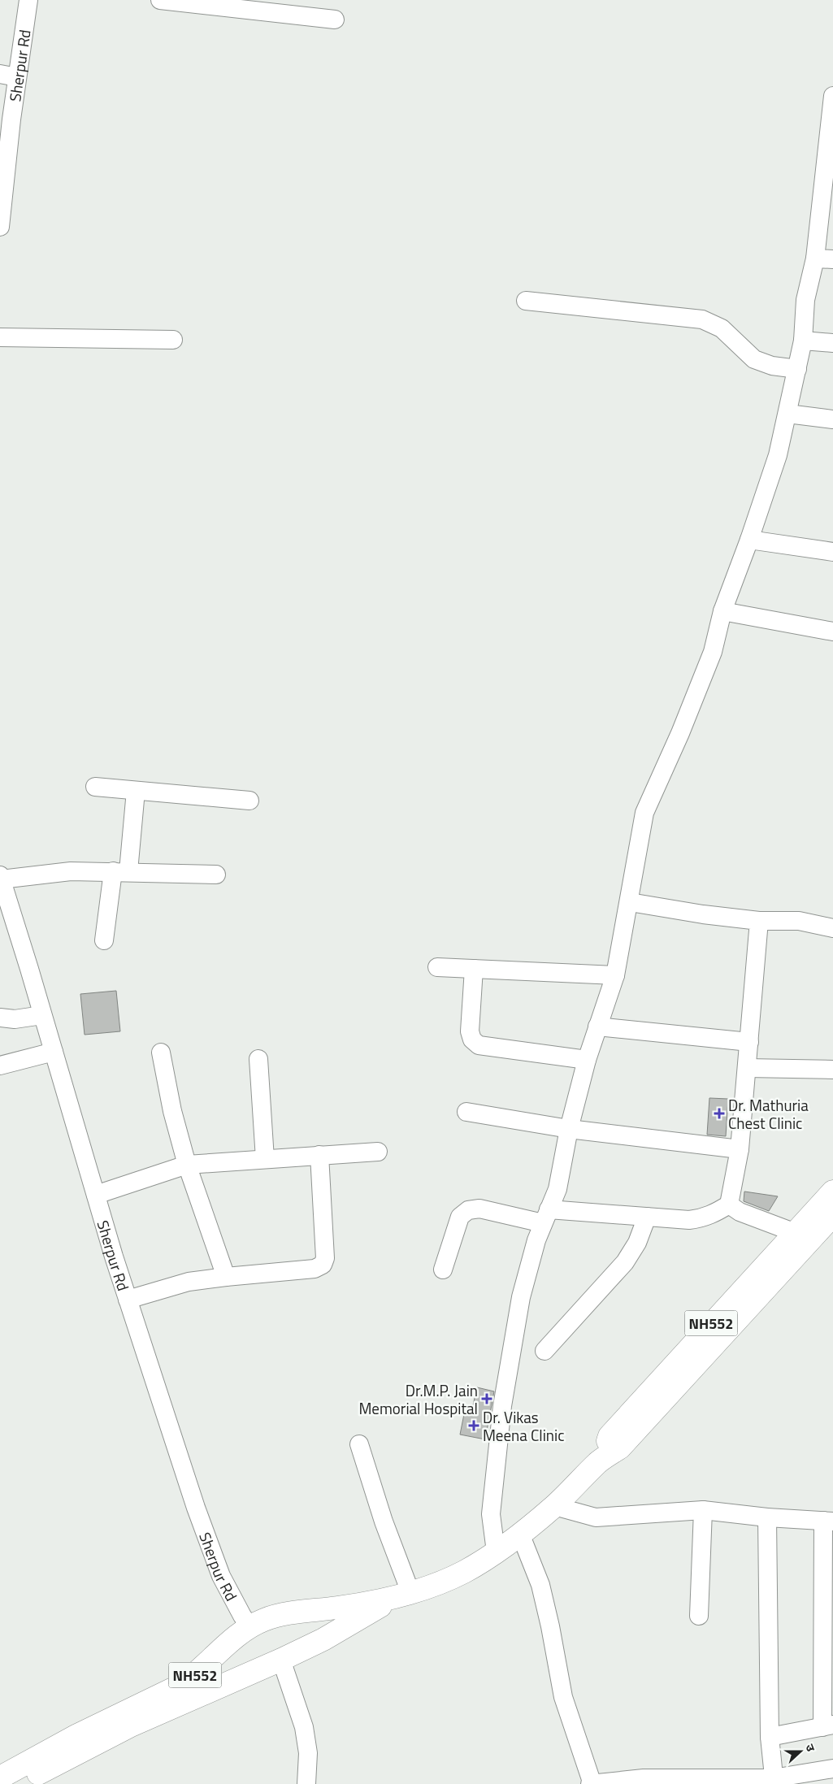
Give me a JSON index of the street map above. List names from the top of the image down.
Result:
{
  "streets": {
    "highway": ["NH552"],
    "street": ["Sherpur Rd"]
  },
  "crossings": [
    ["Sherpur Rd", "NH552"]
  ],
  "places": {
    "health": ["Dr. Mathuria Chest Clinic", "Dr.M.P. Jain Memorial Hospital", "Dr. Vikas Meena Clinic"]
  },
  "north": "right"
}
